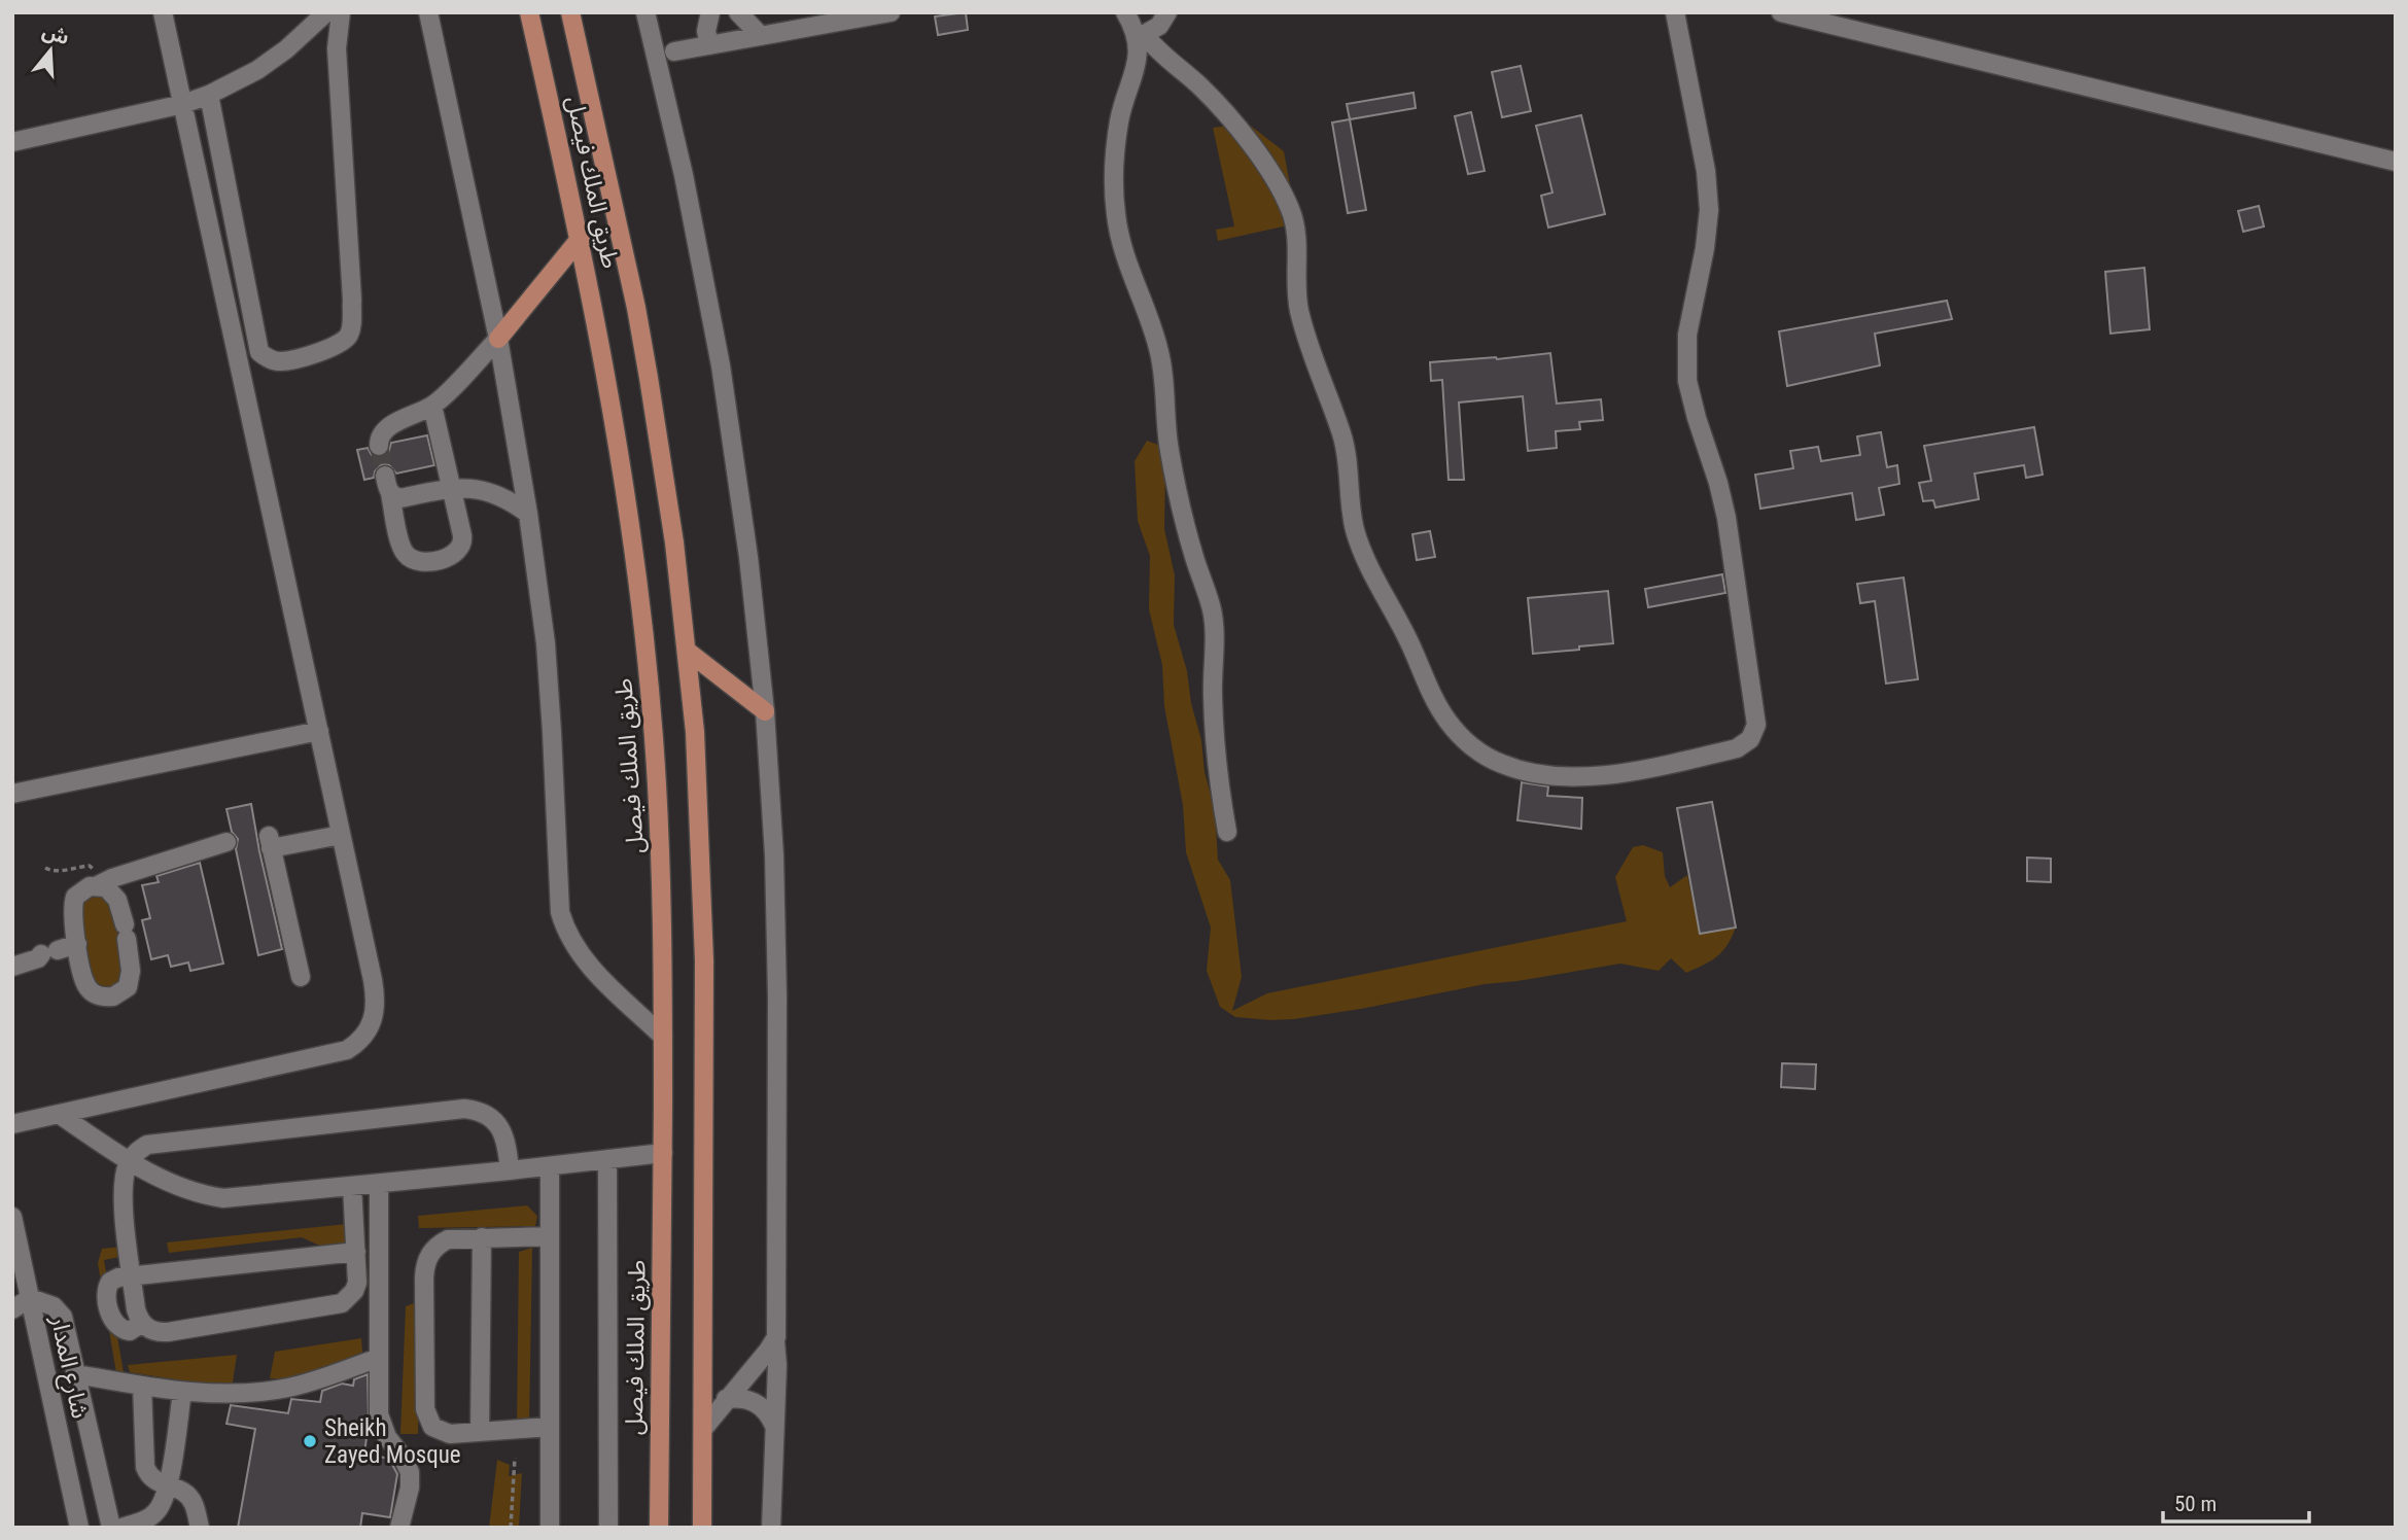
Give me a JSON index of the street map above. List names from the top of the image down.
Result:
{
  "streets": {
    "main road": ["طريق الملك فيصل"],
    "street": ["شارع المدار"]
  },
  "places": ["Sheikh Zayed Mosque"],
  "scale_bar": "50 m",
  "north": "top"
}
